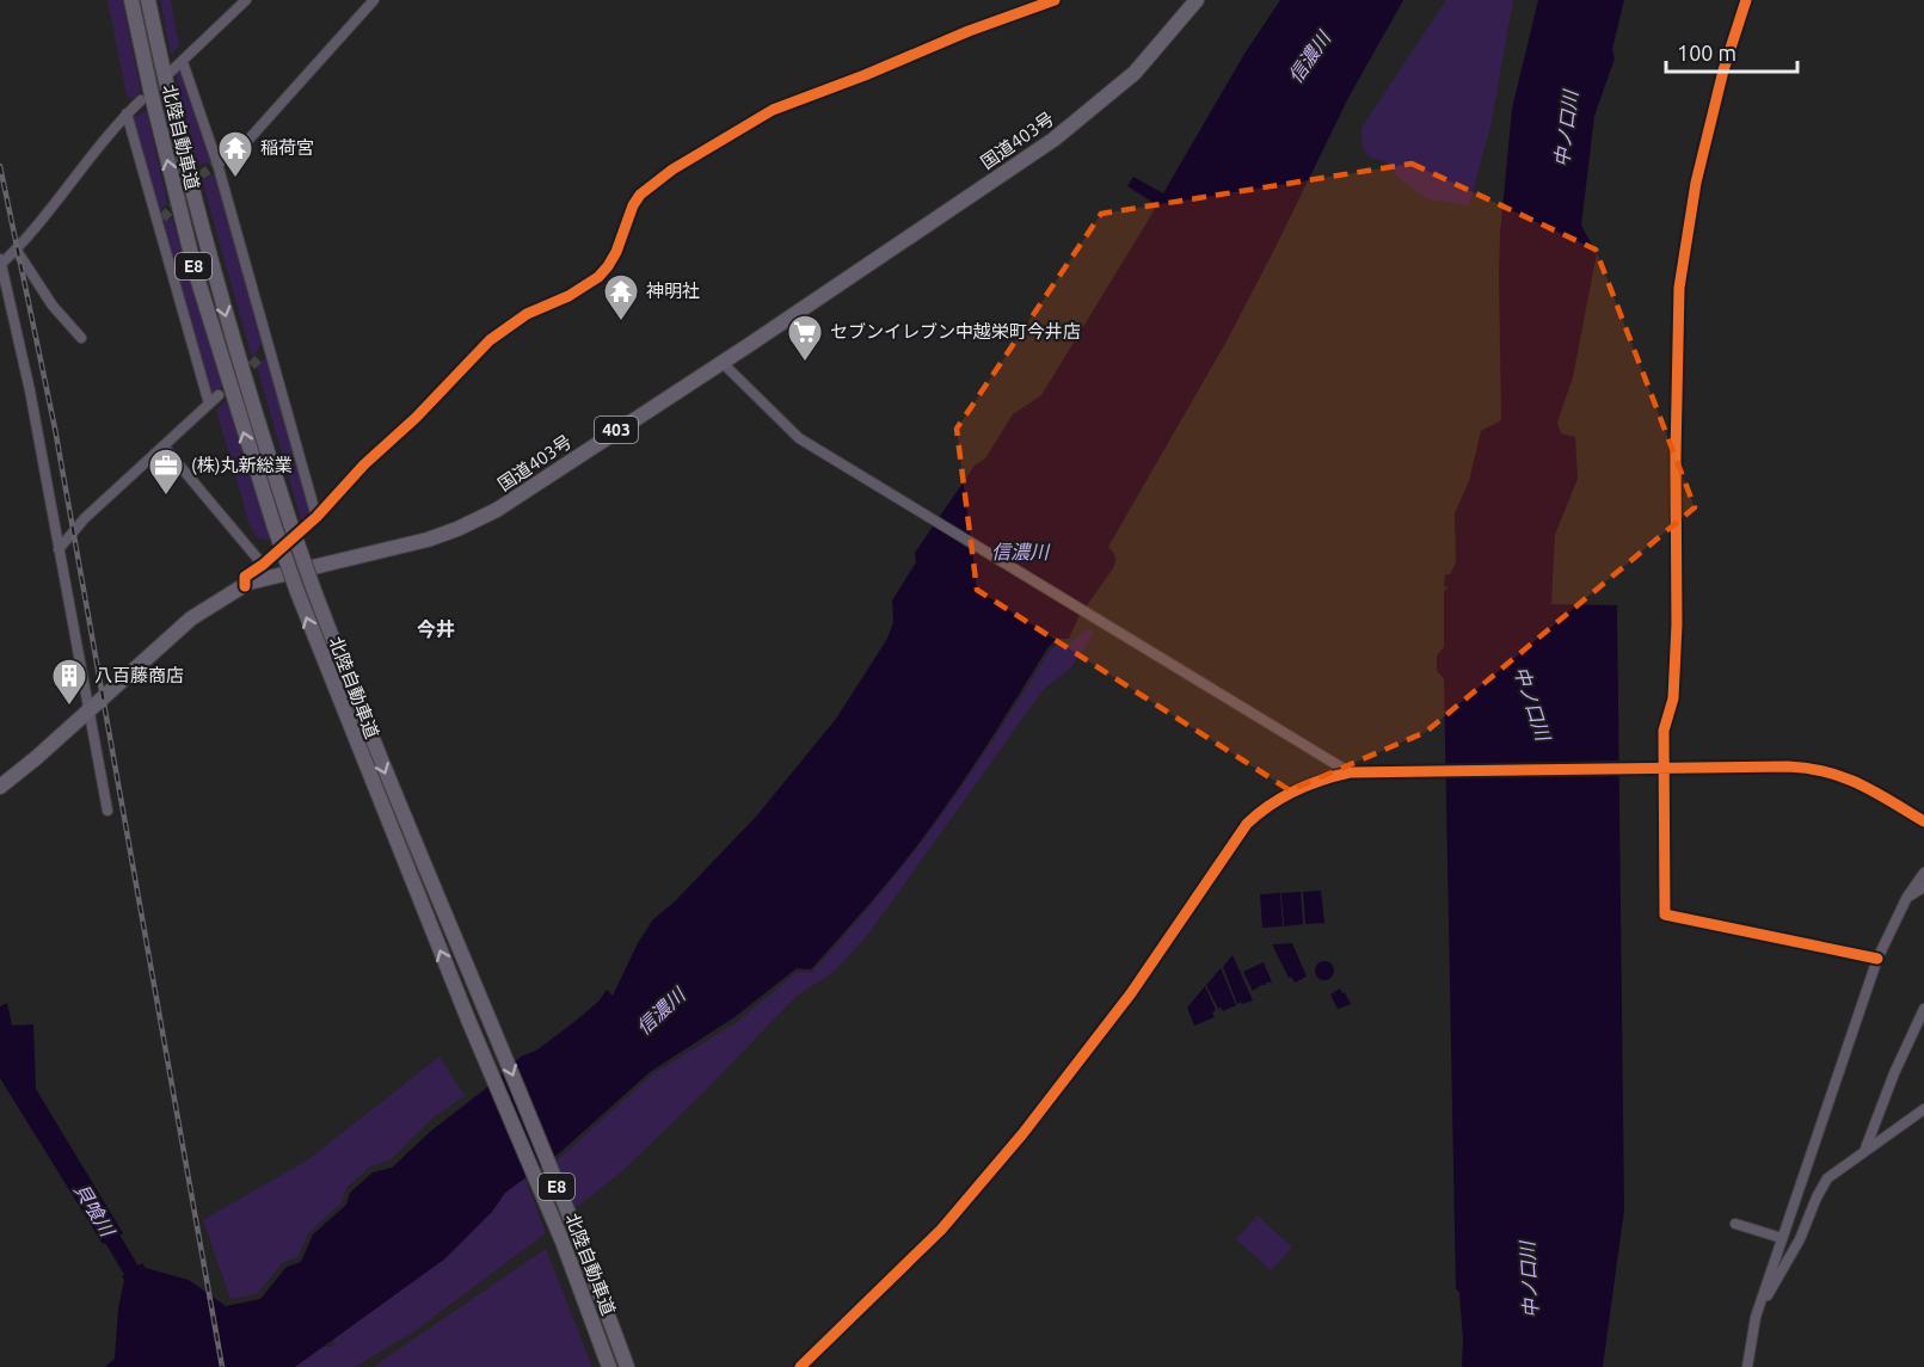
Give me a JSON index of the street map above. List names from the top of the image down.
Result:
{
  "streets": {
    "highway": [
      "北陸自動車道",
      "国道403号",
      "E8",
      "403"
    ]
  },
  "districts": ["今井"],
  "water": ["信濃川", "中ノ口川", "貝喰川"],
  "places": {
    "temple": ["稲荷宮", "神明社"],
    "supermarket": ["セブンイレブン中越栄町今井店"],
    "office": ["(株)丸新総業"],
    "building": ["八百藤商店"]
  },
  "scale_bar": "100 m"
}
